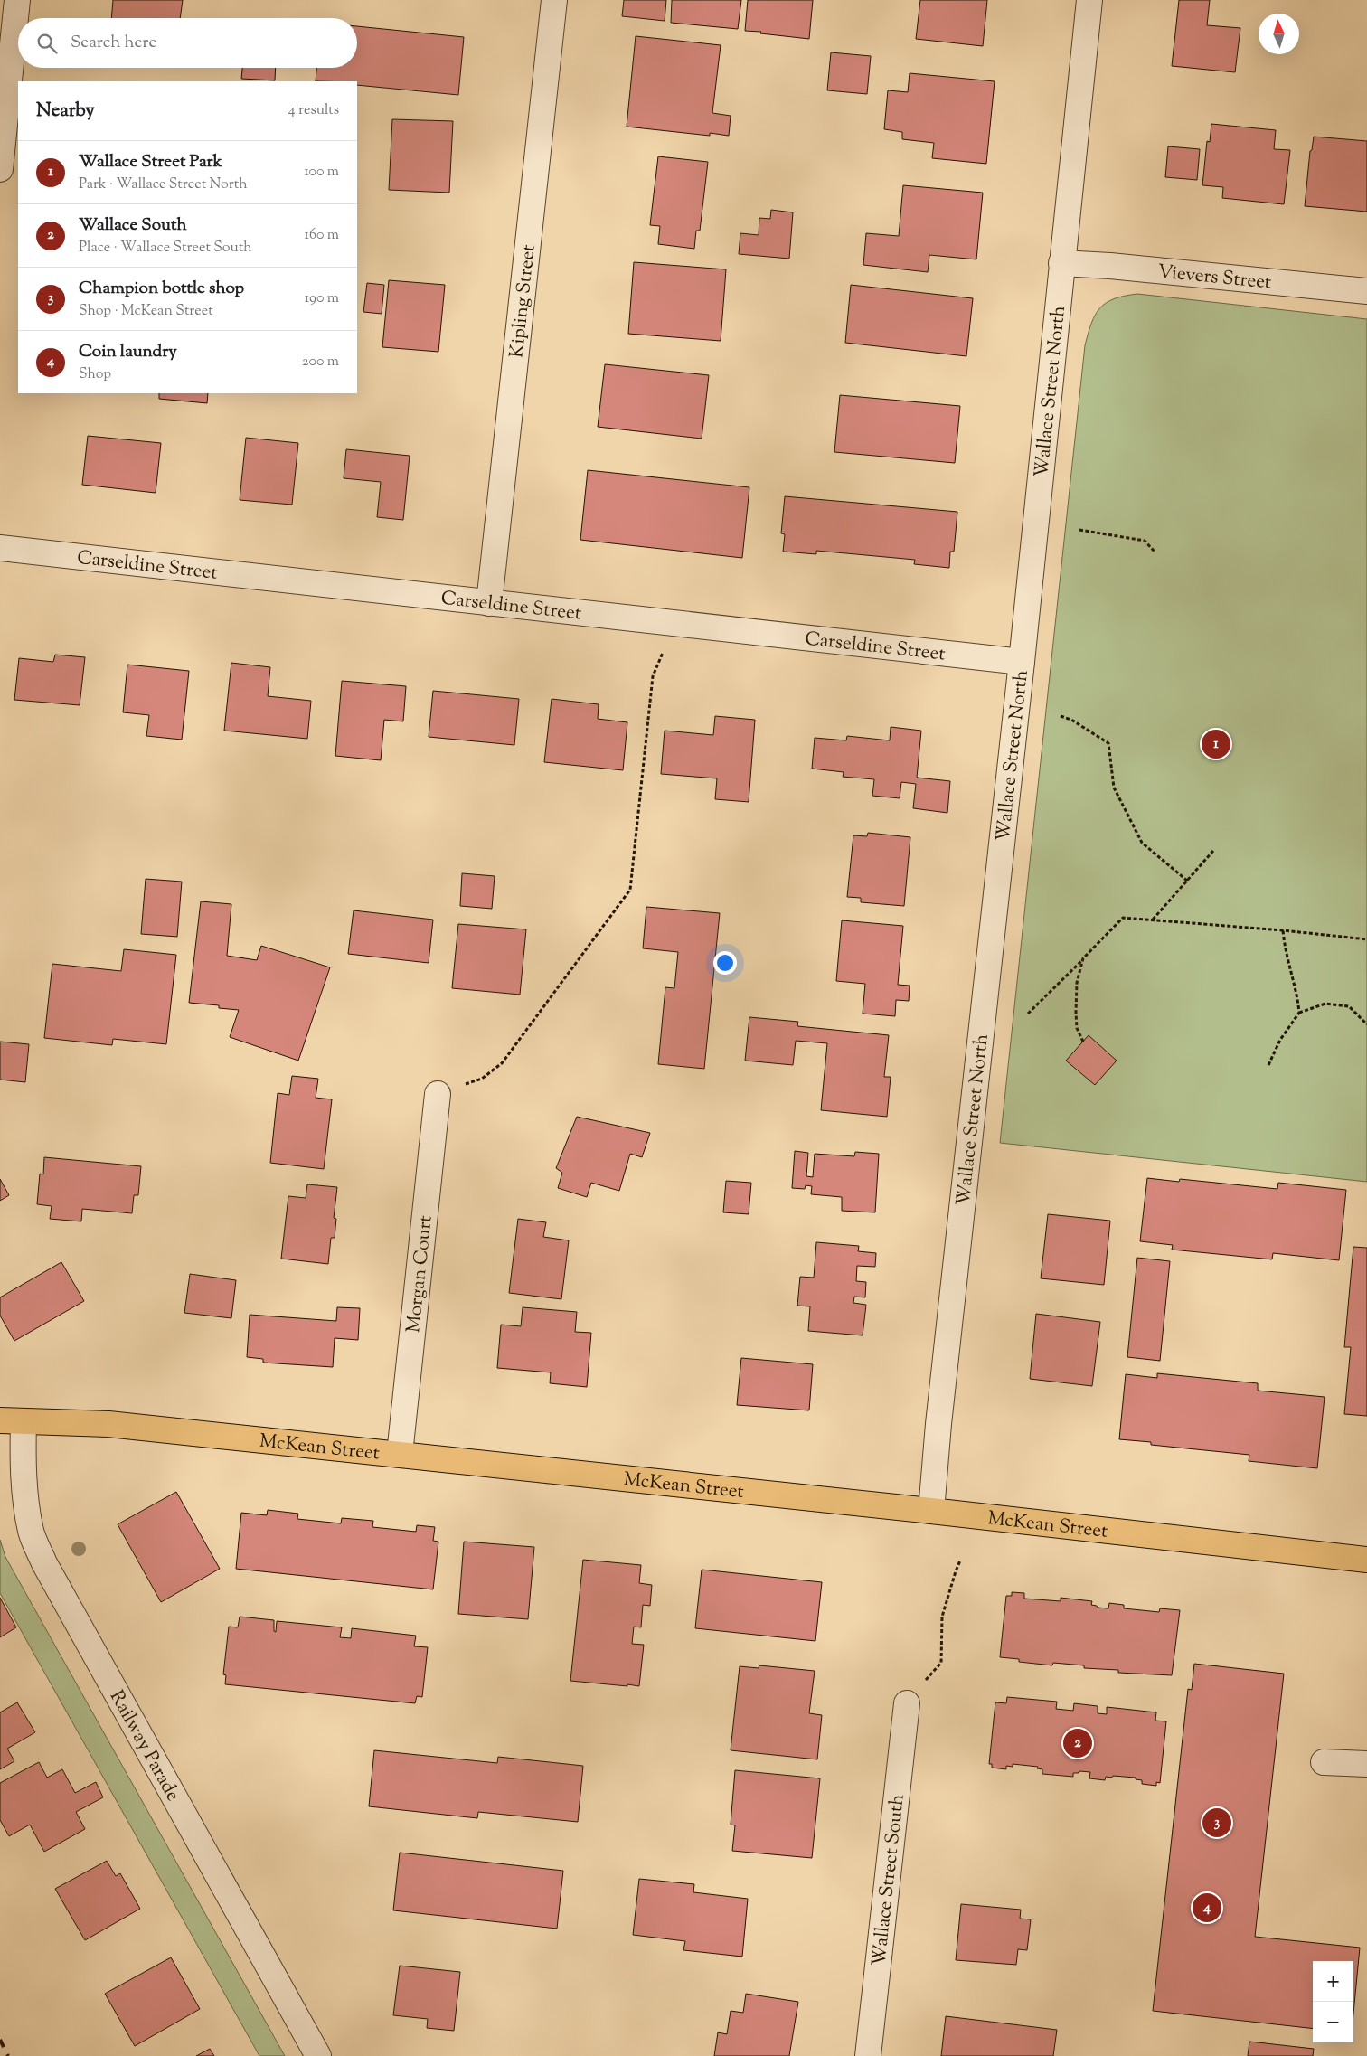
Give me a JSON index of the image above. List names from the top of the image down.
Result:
{
  "streets": {
    "main road": ["McKean Street"],
    "street": [
      "Vievers Street",
      "Kipling Street",
      "Wallace Street North",
      "Carseldine Street",
      "Morgan Court",
      "Railway Parade",
      "Wallace Street South"
    ]
  },
  "crossings": [
    ["Vievers Street", "Wallace Street North"],
    ["Kipling Street", "Carseldine Street"],
    ["Wallace Street North", "Carseldine Street"],
    ["Wallace Street North", "McKean Street"],
    ["Morgan Court", "McKean Street"],
    ["McKean Street", "Railway Parade"]
  ],
  "north": "top",
  "page": {
    "search": "Search here",
    "heading": ["Nearby", "4 results"],
    "list": [
      {
        "mark": "1",
        "name": "Wallace Street Park",
        "note": "Park · Wallace Street North",
        "value": "100 m"
      },
      {
        "mark": "2",
        "name": "Wallace South",
        "note": "Place · Wallace Street South",
        "value": "160 m"
      },
      {
        "mark": "3",
        "name": "Champion bottle shop",
        "note": "Shop · McKean Street",
        "value": "190 m"
      },
      {
        "mark": "4",
        "name": "Coin laundry",
        "note": "Shop",
        "value": "200 m"
      }
    ],
    "pins": [
      "1",
      "2",
      "3",
      "4"
    ],
    "map_buttons": ["+", "−"]
  }
}
